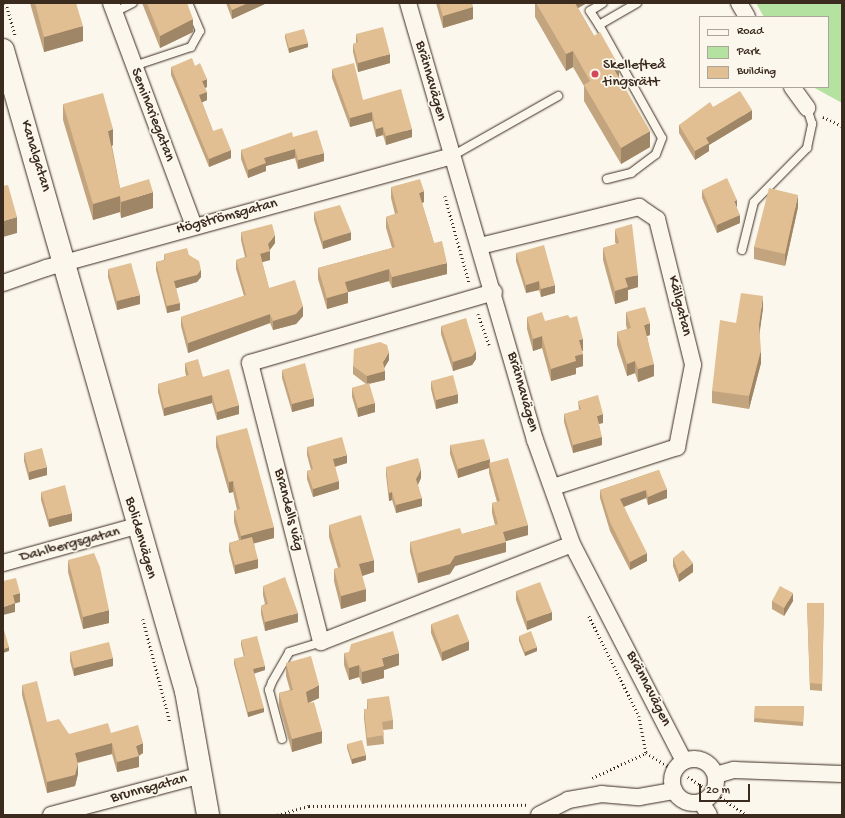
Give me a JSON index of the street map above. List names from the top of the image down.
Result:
{
  "streets": {
    "main road": ["Kanalgatan", "Bolidenvägen"],
    "street": [
      "Brännavägen",
      "Seminariegatan",
      "Högströmsgatan",
      "Källgatan",
      "Brandells väg",
      "Dahlbergsgatan",
      "Brunnsgatan"
    ]
  },
  "crossings": [
    ["Brännavägen", "Högströmsgatan"],
    ["Brännavägen", "Källgatan"],
    ["Brännavägen", "Brandells väg"],
    ["Seminariegatan", "Högströmsgatan"],
    ["Kanalgatan", "Högströmsgatan"],
    ["Kanalgatan", "Bolidenvägen"],
    ["Högströmsgatan", "Bolidenvägen"],
    ["Bolidenvägen", "Dahlbergsgatan"],
    ["Bolidenvägen", "Brunnsgatan"]
  ],
  "places": ["Skellefteå tingsrätt"],
  "legend": ["Road", "Park", "Building"],
  "scale_bar": "20 m"
}
